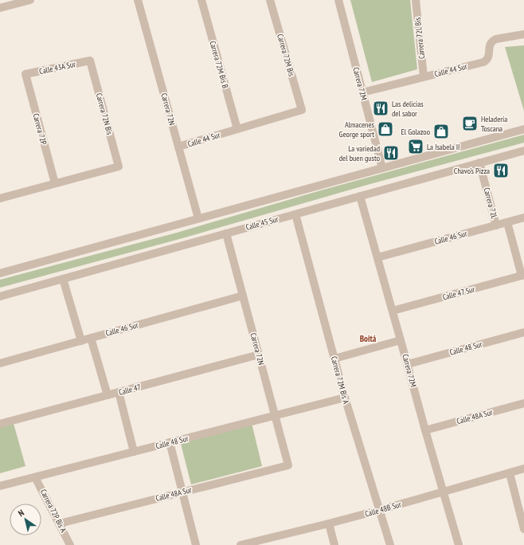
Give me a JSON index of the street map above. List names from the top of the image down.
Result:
{
  "streets": {
    "street": [
      "Carrera 72L Bis",
      "Carrera 72M Bis",
      "Carrera 72M Bis B",
      "Calle 43A Sur",
      "Calle 44 Sur",
      "Carrera 72M",
      "Carrera 72N",
      "Carrera 72N Bis",
      "Carrera 72P",
      "Carrera 72L",
      "Calle 45 Sur",
      "Calle 46 Sur",
      "Calle 47 Sur",
      "Calle 48 Sur",
      "Carrera 72M Bis A",
      "Calle 47",
      "Calle 48A Sur",
      "Calle 48B Sur",
      "Carrera 72P Bis A"
    ]
  },
  "crossings": [
    ["Carrera 72L Bis", "Calle 44 Sur"],
    ["Carrera 72M Bis", "Calle 44 Sur"],
    ["Carrera 72M Bis B", "Calle 44 Sur"],
    ["Calle 43A Sur", "Carrera 72N Bis"],
    ["Calle 43A Sur", "Carrera 72P"],
    ["Calle 44 Sur", "Carrera 72M"],
    ["Calle 44 Sur", "Carrera 72N"],
    ["Carrera 72M", "Calle 45 Sur"],
    ["Carrera 72M", "Calle 46 Sur"],
    ["Carrera 72M", "Calle 47 Sur"],
    ["Carrera 72M", "Calle 48 Sur"],
    ["Carrera 72M", "Calle 48A Sur"],
    ["Carrera 72M", "Calle 48B Sur"],
    ["Carrera 72N", "Calle 45 Sur"],
    ["Carrera 72N", "Calle 46 Sur"],
    ["Carrera 72N", "Calle 48 Sur"],
    ["Carrera 72N", "Calle 47"],
    ["Carrera 72N", "Calle 48A Sur"],
    ["Carrera 72N Bis", "Carrera 72P"],
    ["Carrera 72L", "Calle 45 Sur"],
    ["Carrera 72L", "Calle 46 Sur"],
    ["Carrera 72L", "Calle 47 Sur"],
    ["Calle 45 Sur", "Carrera 72M Bis A"],
    ["Calle 48 Sur", "Carrera 72M Bis A"],
    ["Calle 48 Sur", "Carrera 72P Bis A"],
    ["Carrera 72M Bis A", "Calle 48B Sur"],
    ["Calle 48A Sur", "Carrera 72P Bis A"]
  ],
  "districts": ["Boitá"],
  "places": {
    "restaurant": ["Las delicias del sabor", "La variedad del buen gusto", "Chavo’s Pizza"],
    "cafe": ["Heladería Toscana"],
    "shop": ["Almacenes George sport", "El Golazoo"],
    "supermarket": ["La Isabela II"]
  },
  "north": "top left"
}
